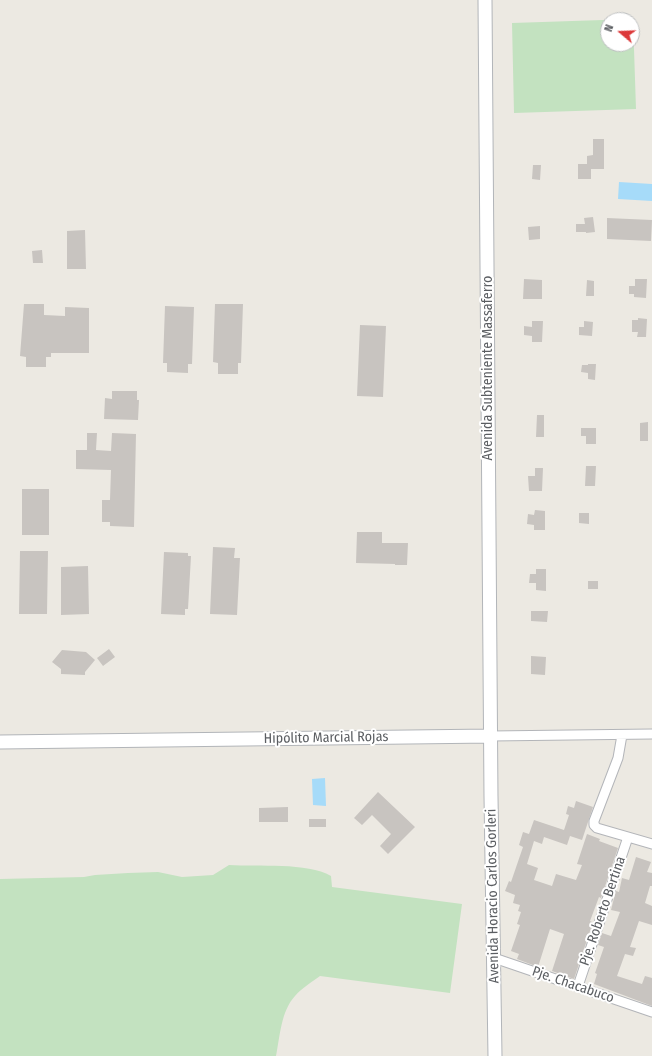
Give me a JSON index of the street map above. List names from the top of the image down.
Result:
{
  "streets": {
    "main road": ["Avenida Subteniente Massaferro", "Hipólito Marcial Rojas", "Avenida Horacio Carlos Gorleri"],
    "street": ["Pje. Roberto Bertina", "Pje. Chacabuco"]
  },
  "crossings": [
    ["Avenida Subteniente Massaferro", "Hipólito Marcial Rojas"],
    ["Avenida Subteniente Massaferro", "Avenida Horacio Carlos Gorleri"],
    ["Hipólito Marcial Rojas", "Avenida Horacio Carlos Gorleri"],
    ["Avenida Horacio Carlos Gorleri", "Pje. Chacabuco"],
    ["Pje. Roberto Bertina", "Pje. Chacabuco"]
  ],
  "north": "left"
}
